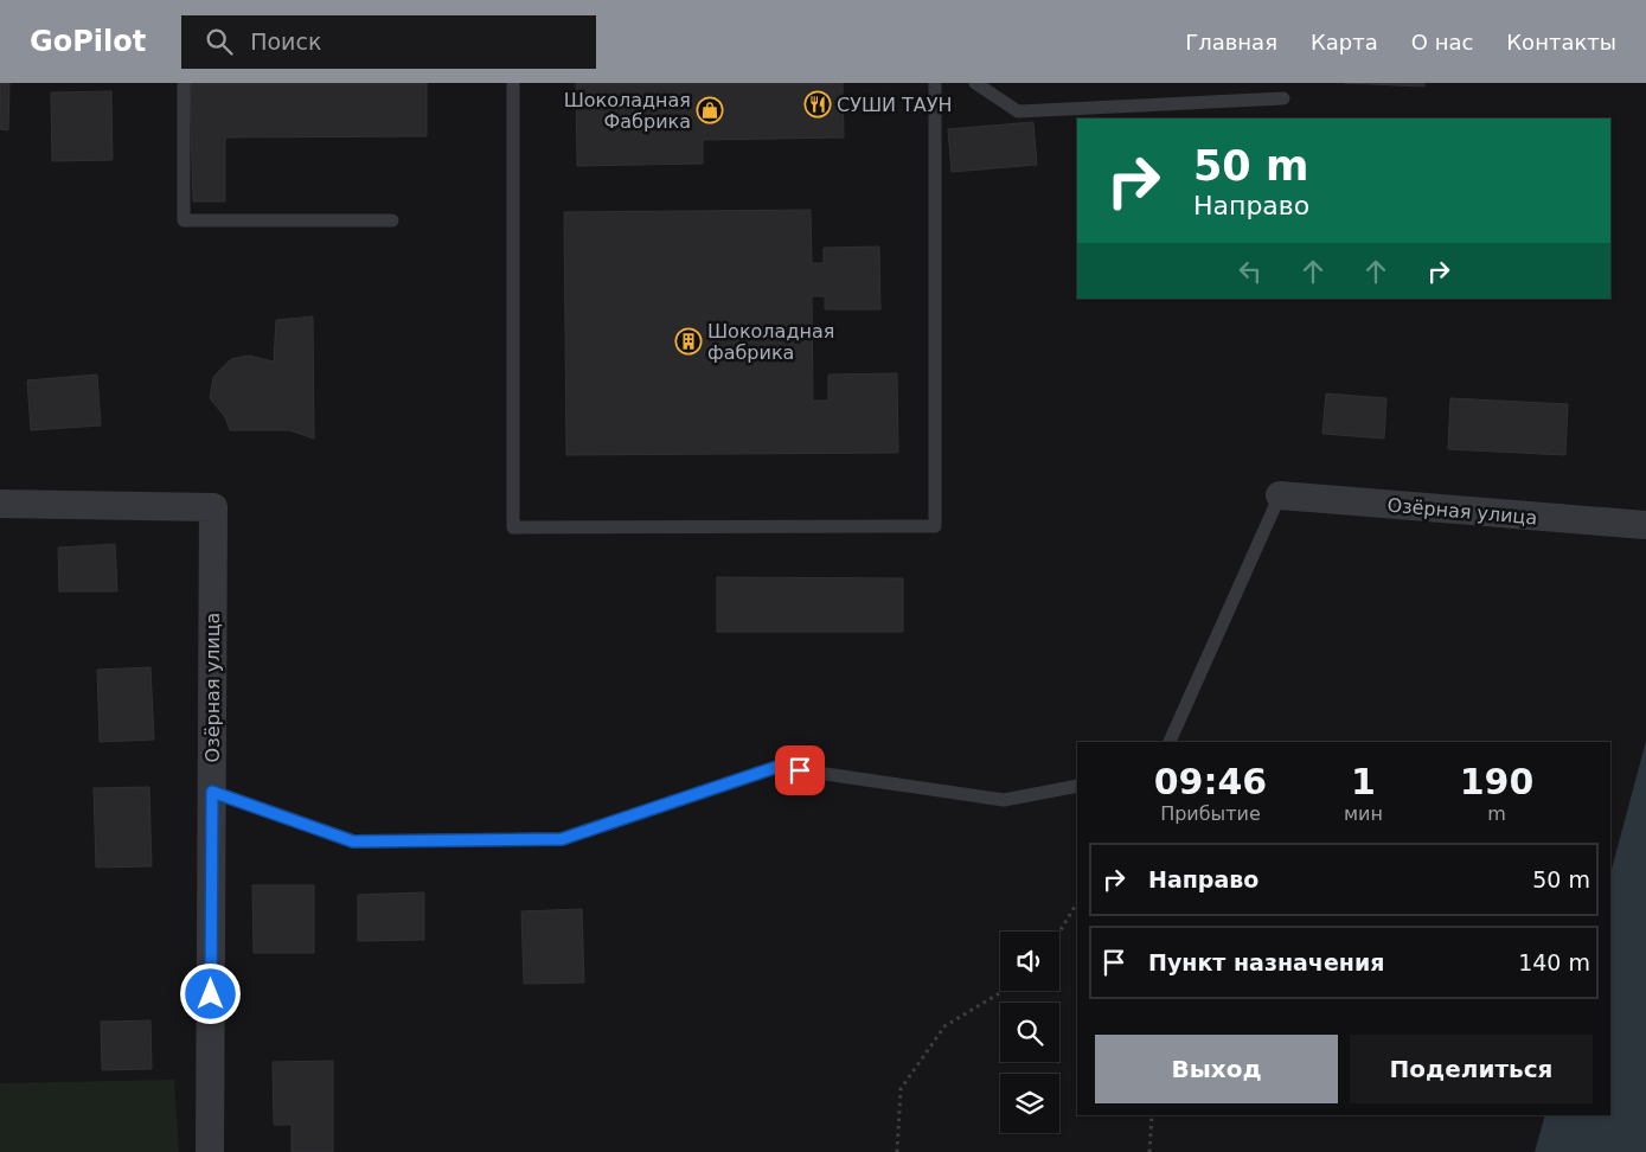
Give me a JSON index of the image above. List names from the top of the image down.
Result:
{
  "streets": {
    "street": ["Озёрная улица"]
  },
  "places": {
    "restaurant": ["СУШИ ТАУН"],
    "shop": ["Шоколадная Фабрика"],
    "building": ["Шоколадная фабрика"]
  },
  "page": {
    "header": "GoPilot",
    "search": "Поиск",
    "nav": [
      "Главная",
      "Карта",
      "О нас",
      "Контакты"
    ],
    "turn": ["50 m", "Направо"],
    "eta": [
      "09:46",
      "Прибытие",
      "1",
      "мин",
      "190",
      "m"
    ],
    "list": [
      {
        "name": "Направо",
        "value": "50 m"
      },
      {
        "name": "Пункт назначения",
        "value": "140 m"
      }
    ],
    "buttons": ["Выход", "Поделиться"]
  }
}
